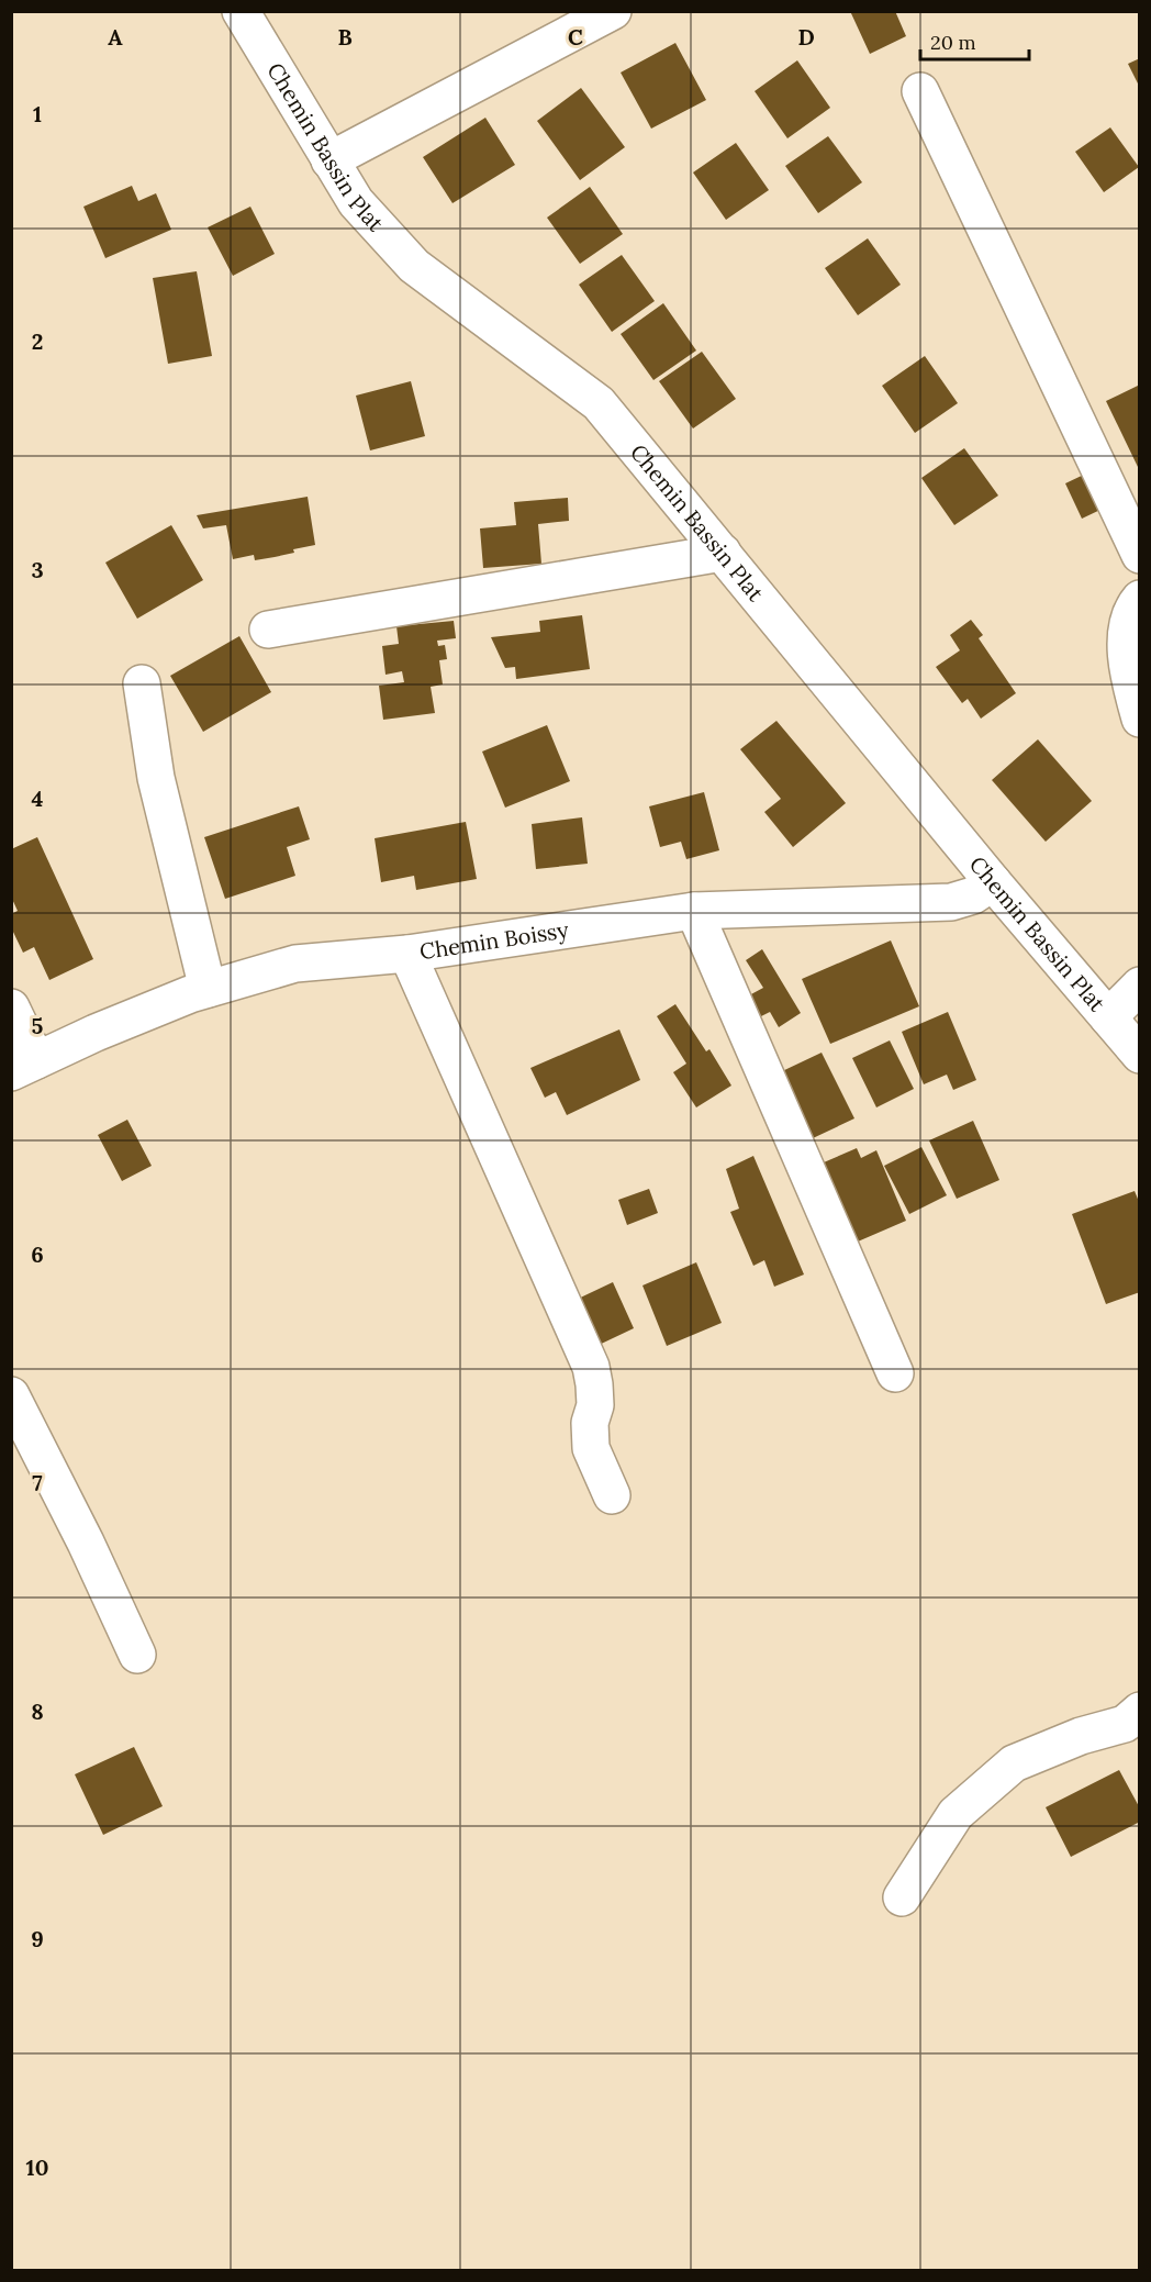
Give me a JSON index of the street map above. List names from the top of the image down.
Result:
{
  "streets": {
    "street": ["Chemin Bassin Plat", "Chemin Boissy"]
  },
  "crossings": [
    ["Chemin Bassin Plat", "Chemin Boissy"]
  ],
  "scale_bar": "20 m",
  "grid": {
    "columns": [
      "A",
      "B",
      "C",
      "D"
    ],
    "rows": [
      "1",
      "2",
      "3",
      "4",
      "5",
      "6",
      "7",
      "8",
      "9",
      "10"
    ]
  }
}
